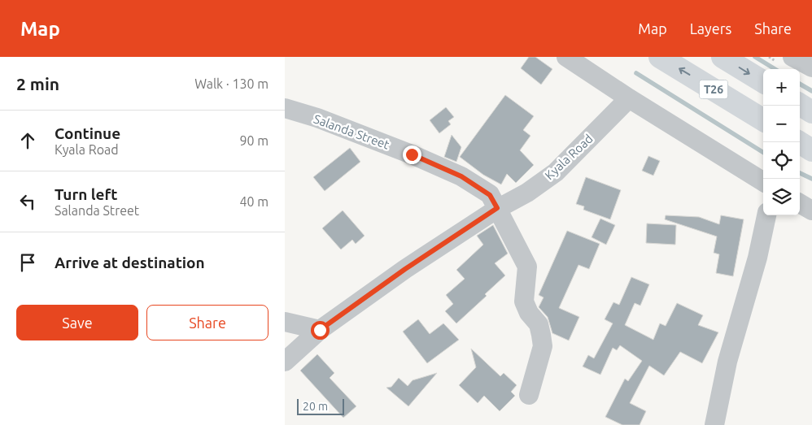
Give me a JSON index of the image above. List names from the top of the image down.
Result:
{
  "streets": {
    "highway": ["T26"],
    "street": ["Salanda Street", "Kyala Road"]
  },
  "crossings": [
    ["Salanda Street", "Kyala Road"]
  ],
  "scale_bar": "20 m",
  "page": {
    "header": "Map",
    "nav": ["Map", "Layers", "Share"],
    "heading": ["2 min", "Walk · 130 m"],
    "map_buttons": ["+", "−"],
    "list": [
      ["Continue", "Kyala Road", "90 m"],
      ["Turn left", "Salanda Street", "40 m"],
      "Arrive at destination"
    ],
    "buttons": ["Save", "Share"],
    "scale": "20 m"
  }
}
